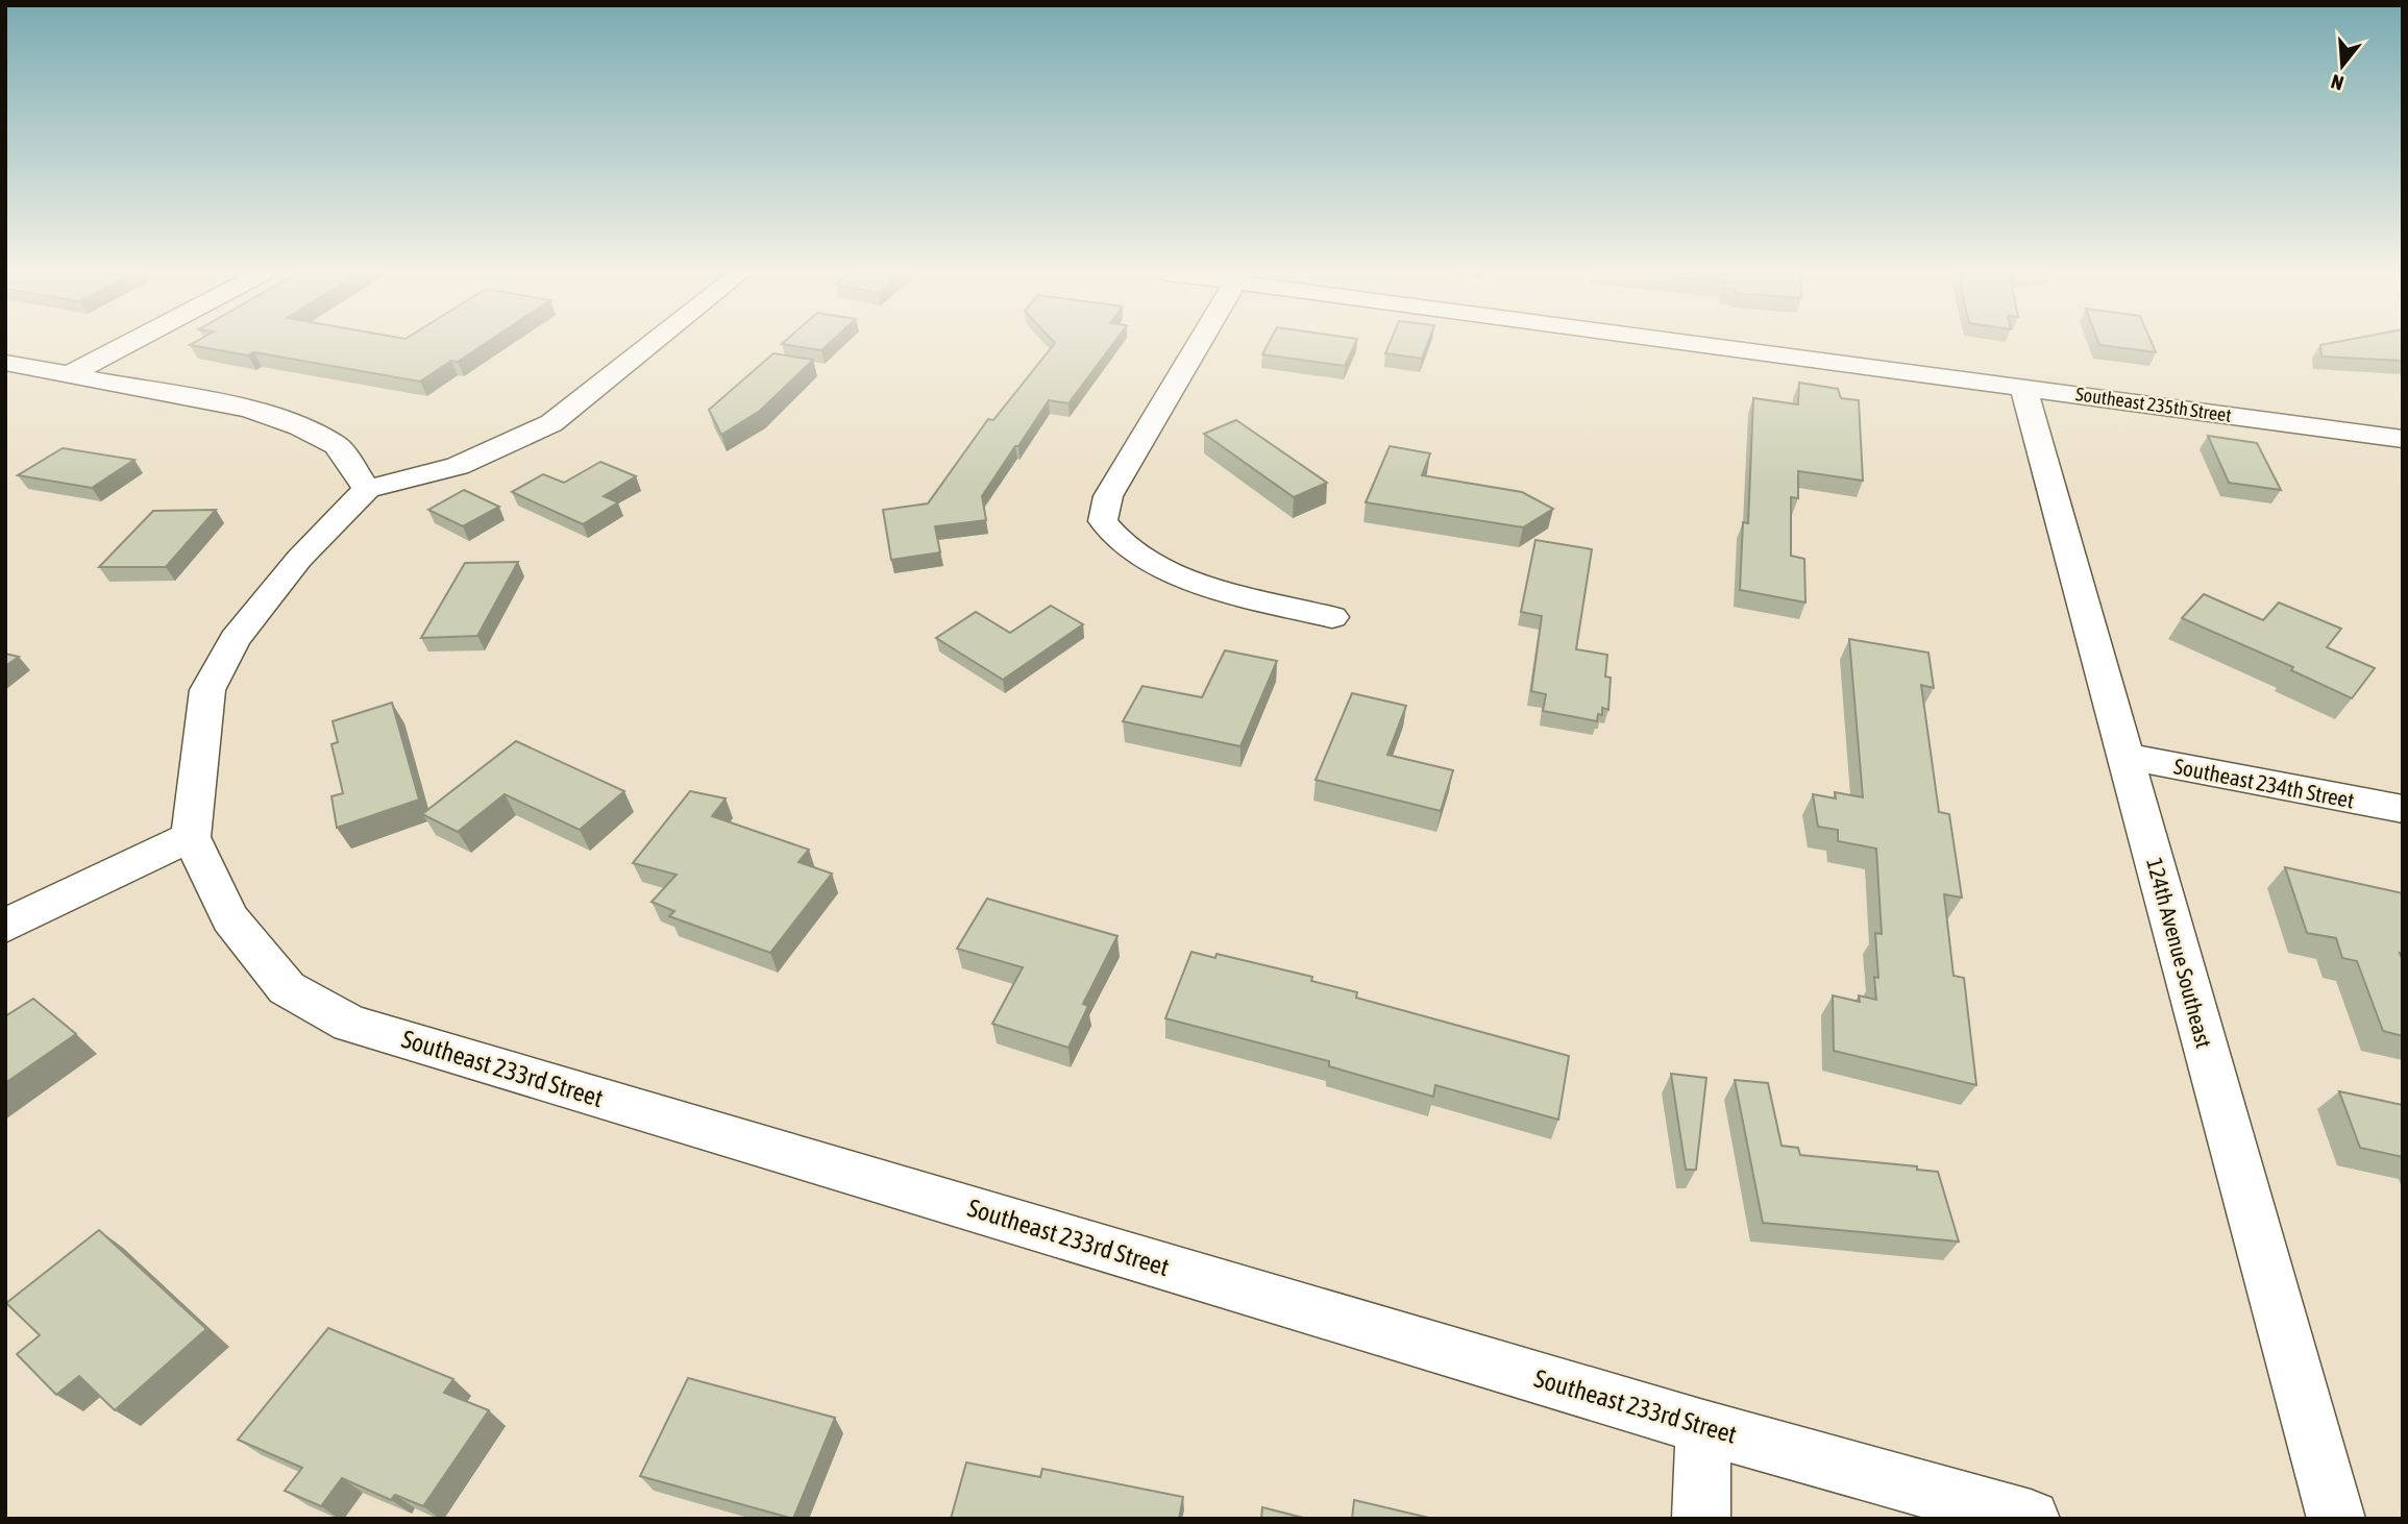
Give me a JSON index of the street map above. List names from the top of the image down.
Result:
{
  "streets": {
    "street": [
      "Southeast 235th Street",
      "Southeast 234th Street",
      "124th Avenue Southeast",
      "Southeast 233rd Street"
    ]
  },
  "crossings": [
    ["Southeast 235th Street", "124th Avenue Southeast"],
    ["Southeast 234th Street", "124th Avenue Southeast"]
  ],
  "north": "bottom"
}
